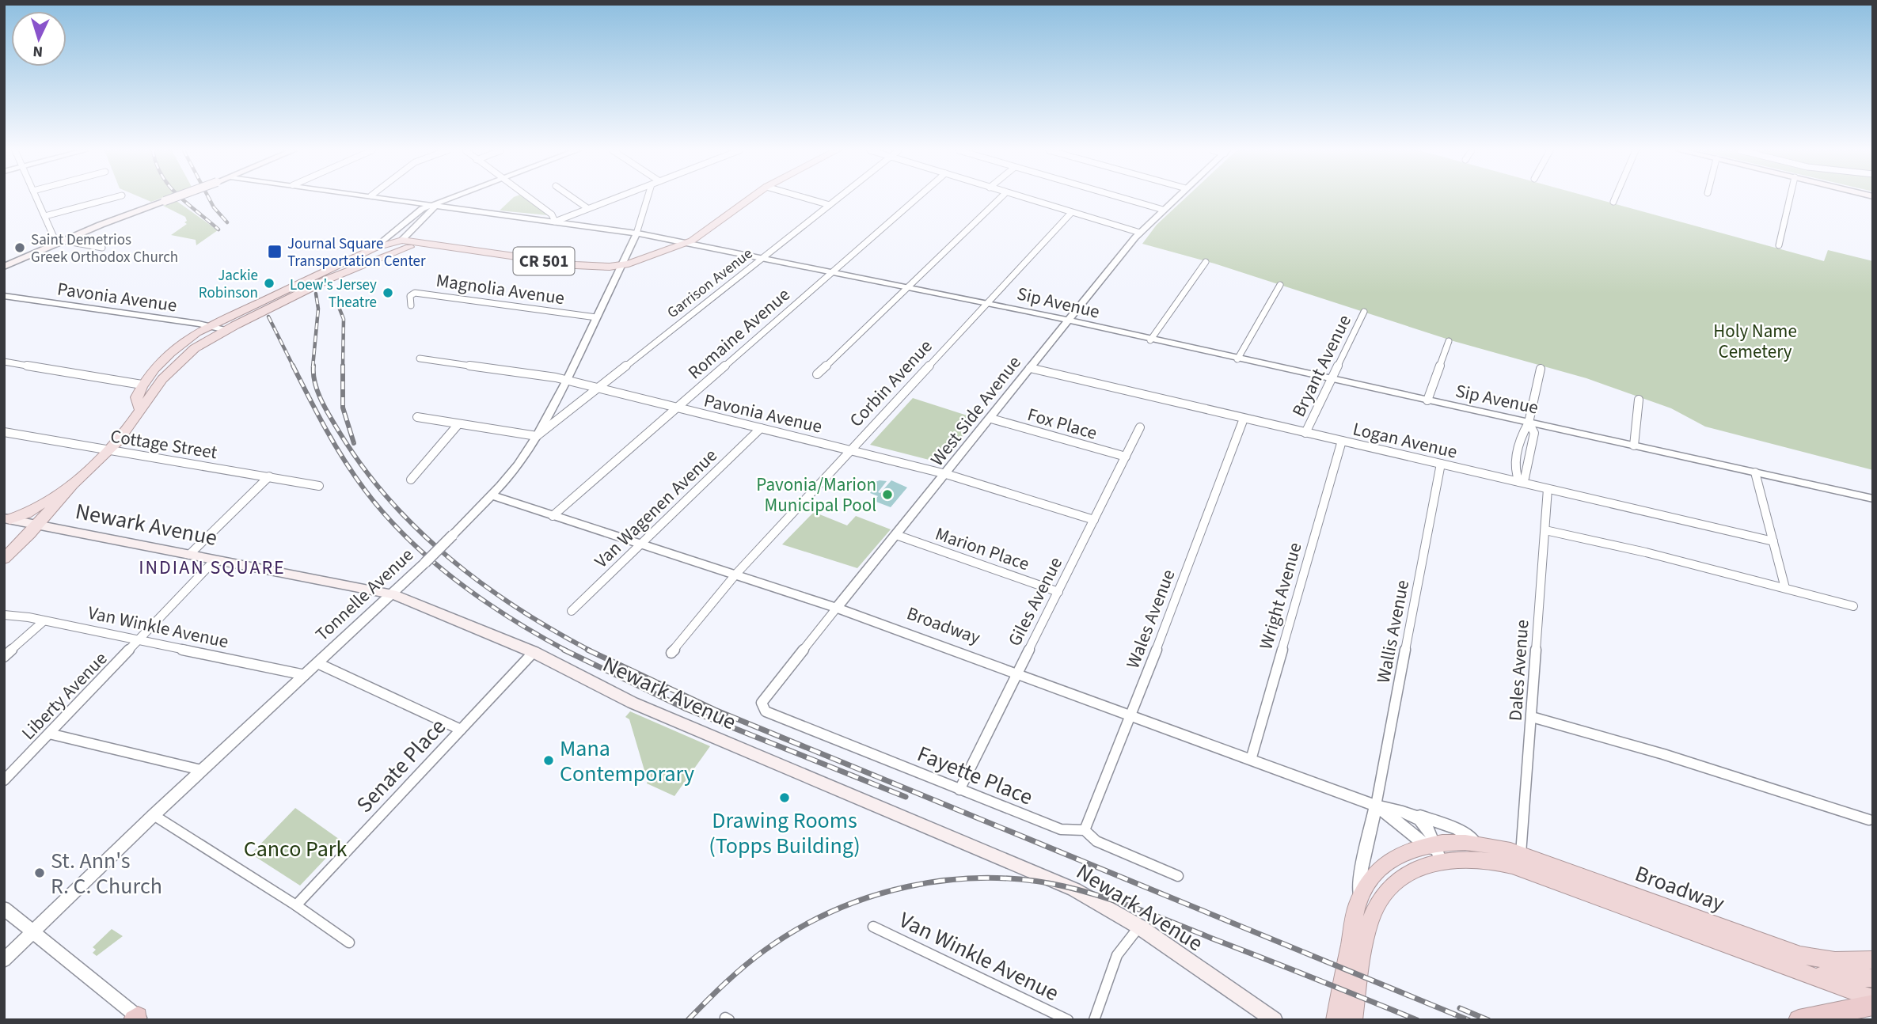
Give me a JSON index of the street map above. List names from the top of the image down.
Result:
{
  "streets": {
    "highway": ["Broadway"],
    "main road": ["CR 501", "Newark Avenue"],
    "street": [
      "Garrison Avenue",
      "Magnolia Avenue",
      "Pavonia Avenue",
      "Sip Avenue",
      "Romaine Avenue",
      "Bryant Avenue",
      "Corbin Avenue",
      "West Side Avenue",
      "Fox Place",
      "Logan Avenue",
      "Cottage Street",
      "Van Wagenen Avenue",
      "Marion Place",
      "Tonnelle Avenue",
      "Wright Avenue",
      "Giles Avenue",
      "Wales Avenue",
      "Van Winkle Avenue",
      "Wallis Avenue",
      "Dales Avenue",
      "Liberty Avenue",
      "Senate Place",
      "Fayette Place"
    ]
  },
  "crossings": [
    ["CR 501", "Pavonia Avenue"],
    ["CR 501", "Sip Avenue"],
    ["CR 501", "Cottage Street"],
    ["CR 501", "Newark Avenue"],
    ["CR 501", "Tonnelle Avenue"],
    ["Garrison Avenue", "Pavonia Avenue"],
    ["Garrison Avenue", "Sip Avenue"],
    ["Garrison Avenue", "Tonnelle Avenue"],
    ["Magnolia Avenue", "Tonnelle Avenue"],
    ["Pavonia Avenue", "Romaine Avenue"],
    ["Pavonia Avenue", "Corbin Avenue"],
    ["Pavonia Avenue", "West Side Avenue"],
    ["Pavonia Avenue", "Van Wagenen Avenue"],
    ["Pavonia Avenue", "Tonnelle Avenue"],
    ["Pavonia Avenue", "Giles Avenue"],
    ["Sip Avenue", "Romaine Avenue"],
    ["Sip Avenue", "Bryant Avenue"],
    ["Sip Avenue", "Corbin Avenue"],
    ["Sip Avenue", "West Side Avenue"],
    ["Sip Avenue", "Tonnelle Avenue"],
    ["Romaine Avenue", "Broadway"],
    ["Bryant Avenue", "Logan Avenue"],
    ["Corbin Avenue", "Broadway"],
    ["West Side Avenue", "Fox Place"],
    ["West Side Avenue", "Logan Avenue"],
    ["West Side Avenue", "Marion Place"],
    ["West Side Avenue", "Broadway"],
    ["West Side Avenue", "Fayette Place"],
    ["Fox Place", "Giles Avenue"],
    ["Logan Avenue", "Wright Avenue"],
    ["Logan Avenue", "Wales Avenue"],
    ["Logan Avenue", "Wallis Avenue"],
    ["Logan Avenue", "Dales Avenue"],
    ["Van Wagenen Avenue", "Broadway"],
    ["Newark Avenue", "Tonnelle Avenue"],
    ["Newark Avenue", "Liberty Avenue"],
    ["Newark Avenue", "Senate Place"],
    ["Marion Place", "Giles Avenue"],
    ["Tonnelle Avenue", "Broadway"],
    ["Tonnelle Avenue", "Van Winkle Avenue"],
    ["Wright Avenue", "Broadway"],
    ["Giles Avenue", "Broadway"],
    ["Giles Avenue", "Fayette Place"],
    ["Wales Avenue", "Broadway"],
    ["Wales Avenue", "Fayette Place"],
    ["Broadway", "Wallis Avenue"],
    ["Broadway", "Dales Avenue"],
    ["Van Winkle Avenue", "Liberty Avenue"]
  ],
  "districts": ["INDIAN SQUARE"],
  "parks": ["Holy Name Cemetery", "Canco Park"],
  "places": {
    "other": [
      "Saint Demetrios Greek Orthodox Church",
      "Jackie Robinson",
      "Loew's Jersey Theatre",
      "Pavonia/Marion Municipal Pool",
      "Mana Contemporary",
      "Drawing Rooms (Topps Building)",
      "St. Ann's R. C. Church"
    ],
    "transit": ["Journal Square Transportation Center"]
  },
  "north": "bottom"
}
